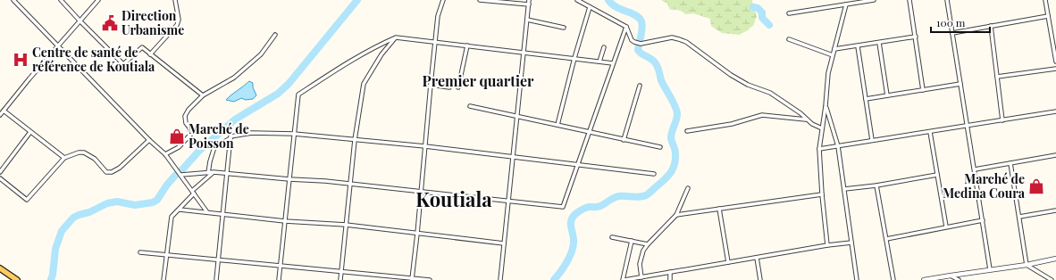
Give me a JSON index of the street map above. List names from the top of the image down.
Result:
{
  "districts": ["Premier quartier", "Koutiala"],
  "places": {
    "public building": ["Direction Urbanisme"],
    "hospital": ["Centre de santé de référence de Koutiala"],
    "shop": ["Marché de Poisson", "Marché de Medina Coura"]
  },
  "scale_bar": "100 m"
}
